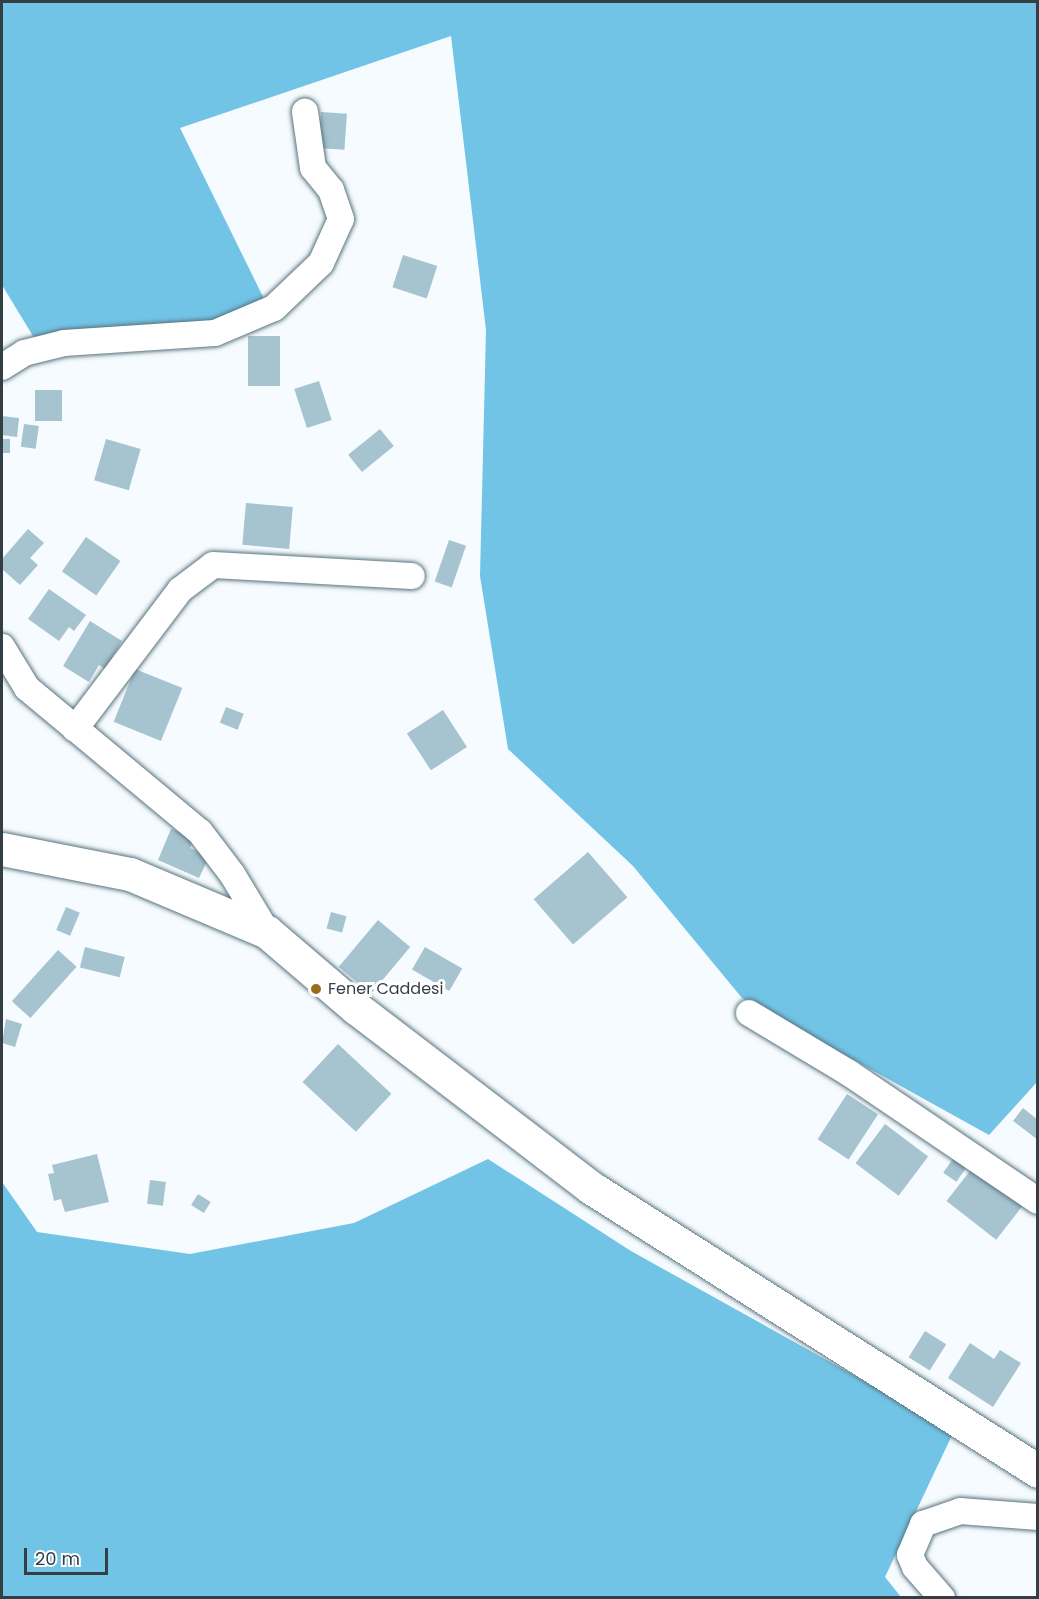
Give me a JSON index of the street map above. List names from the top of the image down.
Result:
{
  "places": ["Fener Caddesi"],
  "scale_bar": "20 m"
}
